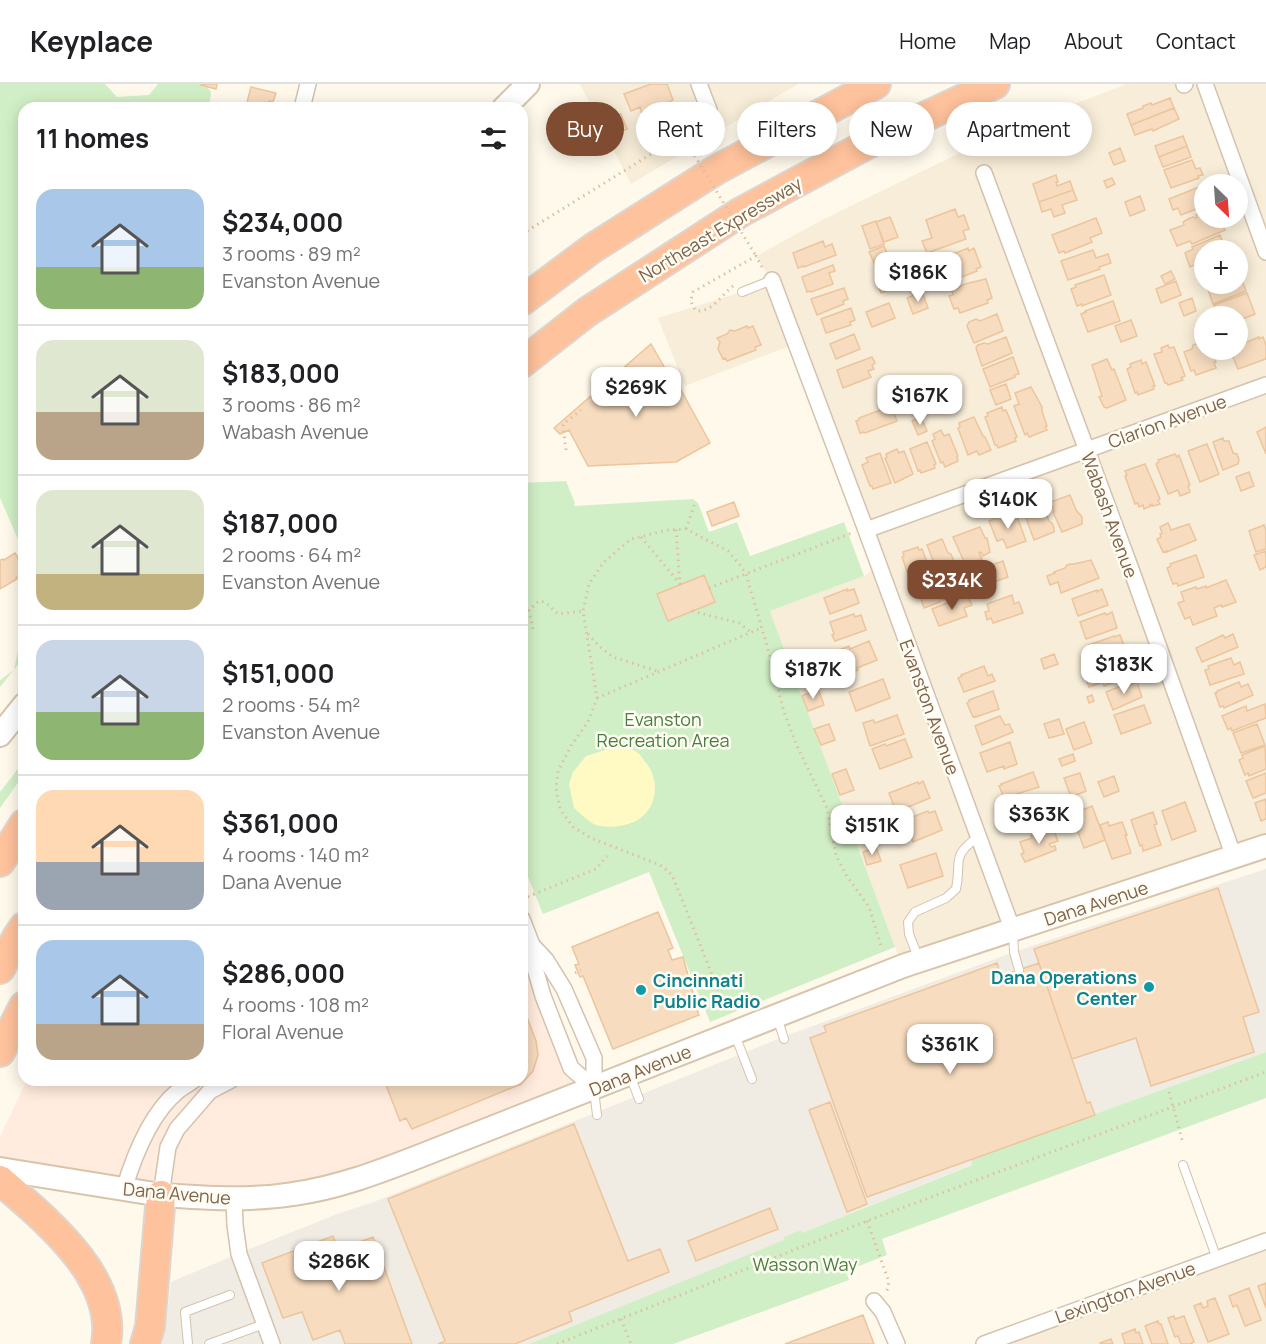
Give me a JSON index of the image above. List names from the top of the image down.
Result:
{
  "streets": {
    "highway": ["Northeast Expressway"],
    "street": [
      "Clarion Avenue",
      "Wabash Avenue",
      "Evanston Avenue",
      "Dana Avenue",
      "Lexington Avenue"
    ]
  },
  "crossings": [
    ["Clarion Avenue", "Wabash Avenue"],
    ["Clarion Avenue", "Evanston Avenue"],
    ["Wabash Avenue", "Dana Avenue"],
    ["Evanston Avenue", "Dana Avenue"]
  ],
  "parks": ["Evanston Recreation Area", "Wasson Way"],
  "places": ["Dana Operations Center", "Cincinnati Public Radio"],
  "north": "bottom right",
  "page": {
    "header": "Keyplace",
    "nav": [
      "Home",
      "Map",
      "About",
      "Contact"
    ],
    "chip": [
      "Buy",
      "Rent",
      "Filters",
      "New",
      "Apartment"
    ],
    "heading": "11 homes",
    "map_buttons": ["+", "−"],
    "list": [
      {
        "name": "$234,000",
        "note": "3 rooms · 89 m² · Evanston Avenue"
      },
      {
        "name": "$183,000",
        "note": "3 rooms · 86 m² · Wabash Avenue"
      },
      {
        "name": "$187,000",
        "note": "2 rooms · 64 m² · Evanston Avenue"
      },
      {
        "name": "$151,000",
        "note": "2 rooms · 54 m² · Evanston Avenue"
      },
      {
        "name": "$361,000",
        "note": "4 rooms · 140 m² · Dana Avenue"
      },
      {
        "name": "$286,000",
        "note": "4 rooms · 108 m² · Floral Avenue"
      }
    ],
    "price": [
      "$186K",
      "$269K",
      "$167K",
      "$140K",
      "$234K",
      "$183K",
      "$187K",
      "$363K",
      "$151K",
      "$361K",
      "$286K"
    ]
  }
}
